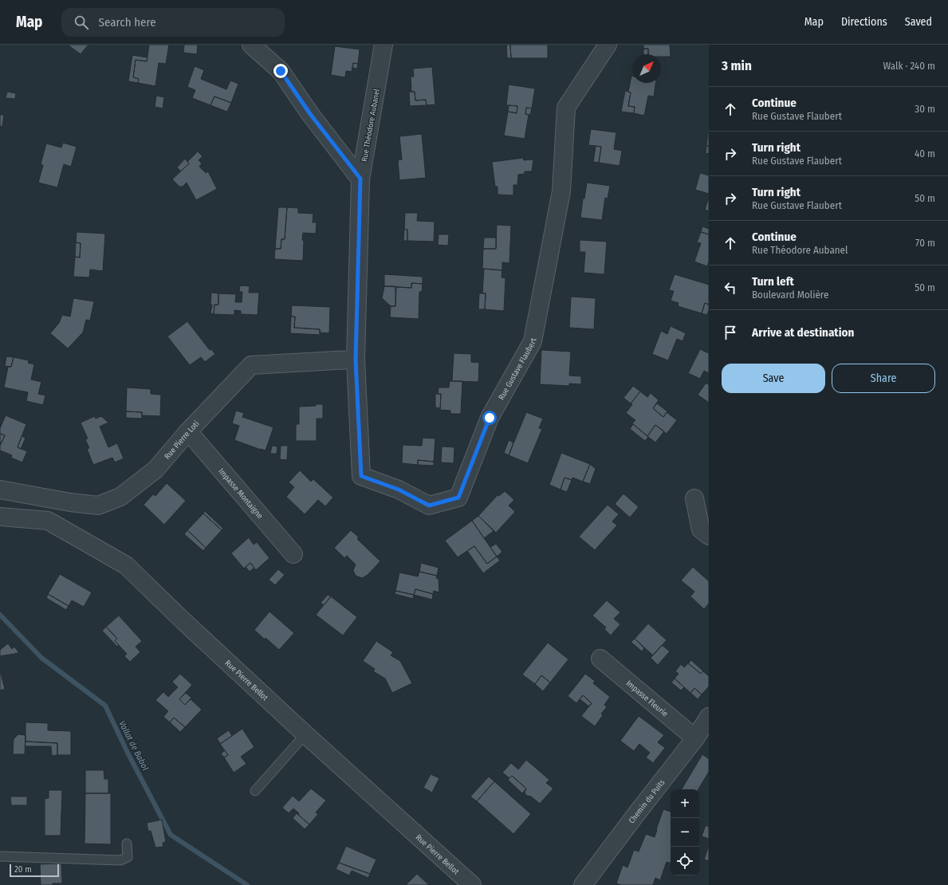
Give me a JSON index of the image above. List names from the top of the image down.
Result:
{
  "streets": {
    "street": [
      "Rue Théodore Aubanel",
      "Rue Gustave Flaubert",
      "Rue Pierre Loti",
      "Impasse Montaigne",
      "Rue Pierre Bellot",
      "Impasse Fleurie",
      "Chemin du Puits"
    ]
  },
  "crossings": [
    ["Rue Théodore Aubanel", "Rue Gustave Flaubert"],
    ["Rue Théodore Aubanel", "Rue Pierre Loti"],
    ["Rue Gustave Flaubert", "Rue Pierre Loti"],
    ["Rue Pierre Loti", "Impasse Montaigne"],
    ["Impasse Fleurie", "Chemin du Puits"]
  ],
  "water": ["Vallat de Babol"],
  "scale_bar": "20 m",
  "north": "top right",
  "page": {
    "header": "Map",
    "search": "Search here",
    "nav": ["Map", "Directions", "Saved"],
    "heading": ["3 min", "Walk · 240 m"],
    "list": [
      ["Continue", "Rue Gustave Flaubert", "30 m"],
      ["Turn right", "Rue Gustave Flaubert", "40 m"],
      ["Turn right", "Rue Gustave Flaubert", "50 m"],
      ["Continue", "Rue Théodore Aubanel", "70 m"],
      ["Turn left", "Boulevard Molière", "50 m"],
      "Arrive at destination"
    ],
    "buttons": ["Save", "Share"],
    "map_buttons": ["+", "−"],
    "scale": "20 m"
  }
}
